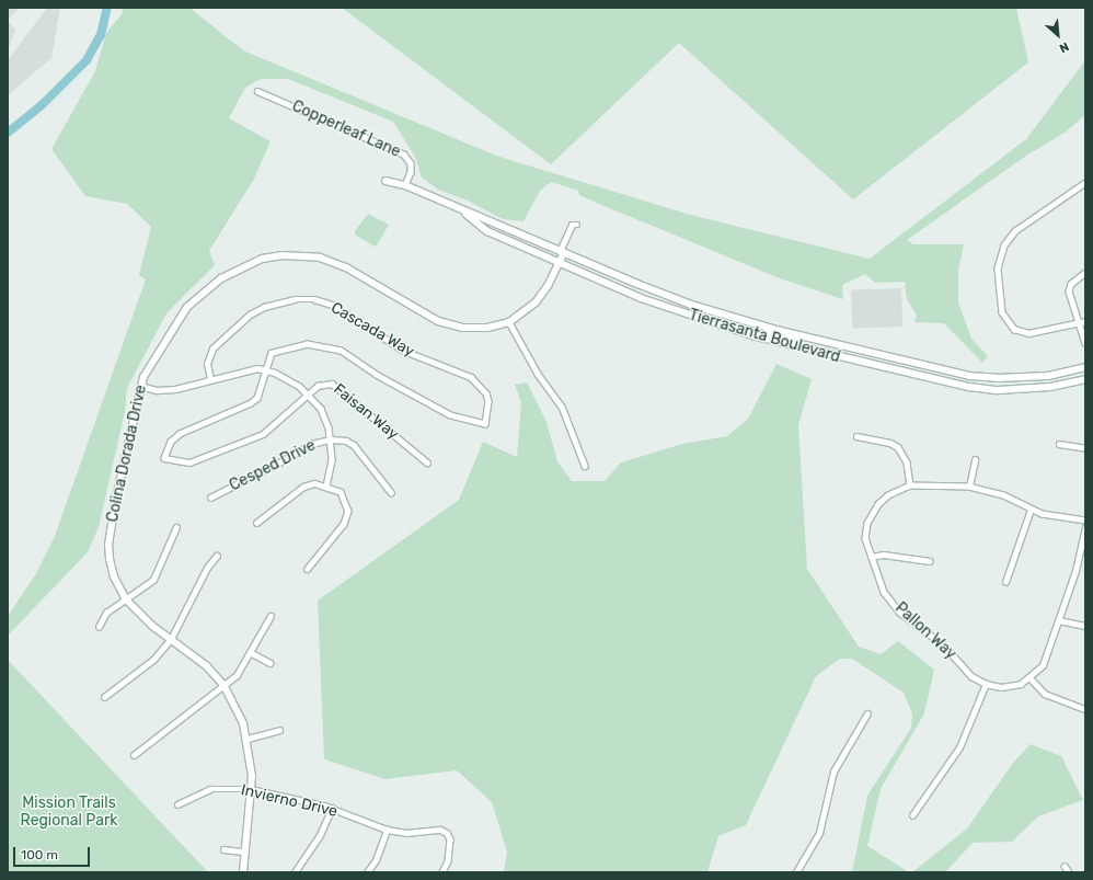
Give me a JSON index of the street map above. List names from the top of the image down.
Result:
{
  "streets": {
    "street": [
      "Copperleaf Lane",
      "Cascada Way",
      "Tierrasanta Boulevard",
      "Faisan Way",
      "Colina Dorada Drive",
      "Cesped Drive",
      "Pallon Way",
      "Invierno Drive"
    ]
  },
  "crossings": [
    ["Copperleaf Lane", "Tierrasanta Boulevard"],
    ["Cascada Way", "Faisan Way"],
    ["Tierrasanta Boulevard", "Colina Dorada Drive"],
    ["Colina Dorada Drive", "Invierno Drive"]
  ],
  "parks": ["Mission Trails Regional Park"],
  "scale_bar": "100 m",
  "north": "bottom right"
}
